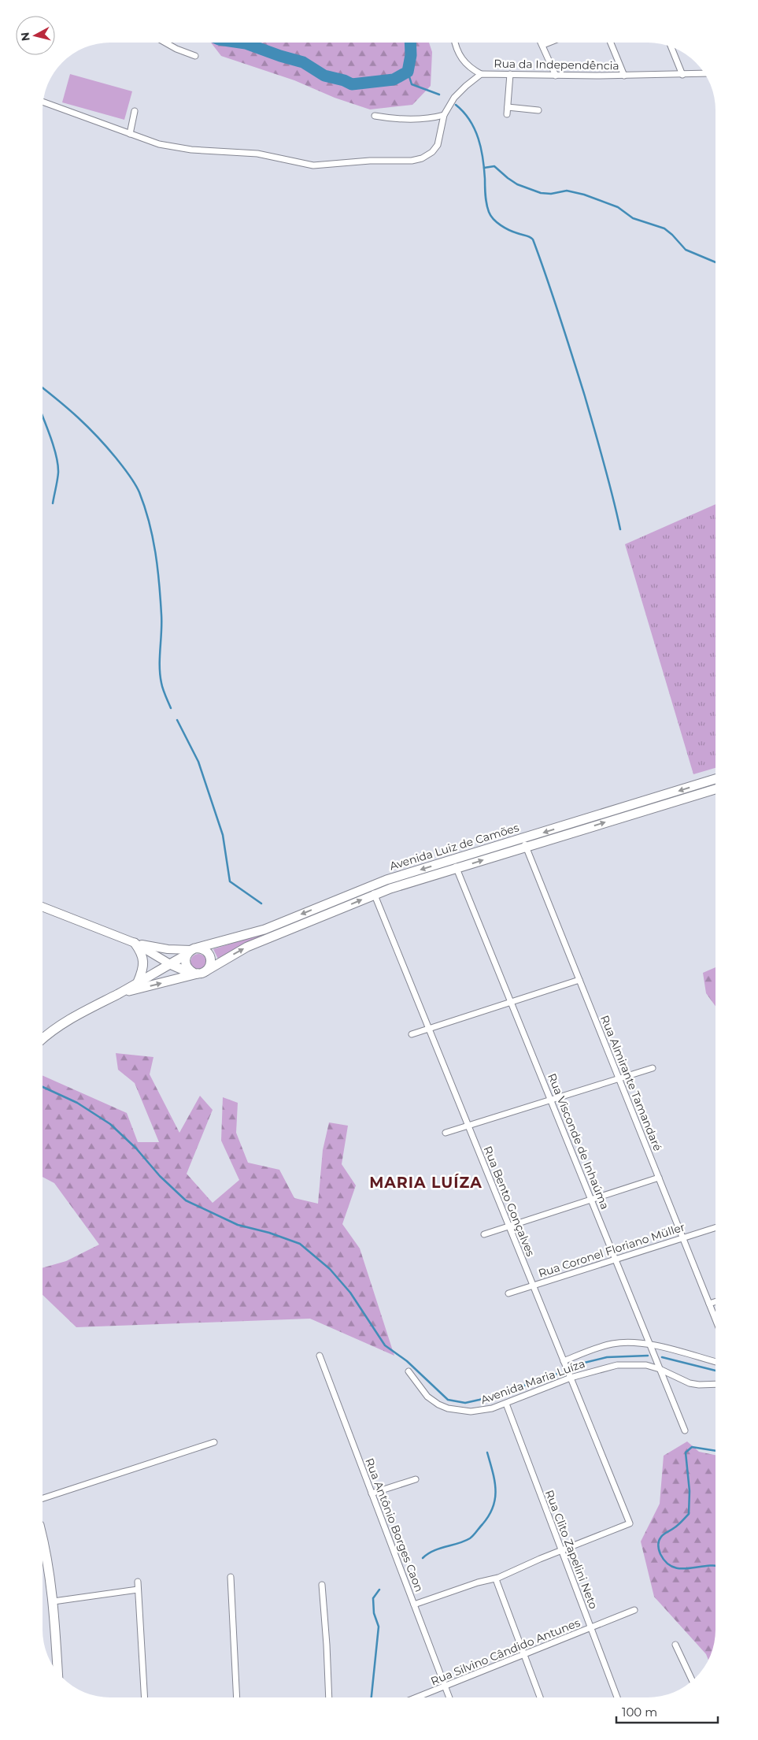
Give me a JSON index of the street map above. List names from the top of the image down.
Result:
{
  "streets": {
    "main road": ["Avenida Luiz de Camões"],
    "street": [
      "Rua da Independência",
      "Rua Almirante Tamandaré",
      "Rua Visconde de Inhaúma",
      "Rua Bento Gonçalves",
      "Rua Coronel Floriano Müller",
      "Avenida Maria Luíza",
      "Rua Antônio Borges Caon",
      "Rua Clito Zapelini Neto",
      "Rua Silvino Cândido Antunes"
    ]
  },
  "crossings": [
    ["Avenida Luiz de Camões", "Rua Almirante Tamandaré"],
    ["Avenida Luiz de Camões", "Rua Visconde de Inhaúma"],
    ["Avenida Luiz de Camões", "Rua Bento Gonçalves"],
    ["Rua Almirante Tamandaré", "Rua Coronel Floriano Müller"],
    ["Rua Visconde de Inhaúma", "Rua Coronel Floriano Müller"],
    ["Rua Visconde de Inhaúma", "Avenida Maria Luíza"],
    ["Rua Bento Gonçalves", "Rua Coronel Floriano Müller"],
    ["Rua Bento Gonçalves", "Avenida Maria Luíza"],
    ["Rua Bento Gonçalves", "Rua Clito Zapelini Neto"],
    ["Avenida Maria Luíza", "Rua Clito Zapelini Neto"],
    ["Rua Antônio Borges Caon", "Rua Silvino Cândido Antunes"],
    ["Rua Clito Zapelini Neto", "Rua Silvino Cândido Antunes"]
  ],
  "districts": ["MARIA LUÍZA"],
  "scale_bar": "100 m",
  "north": "left"
}
